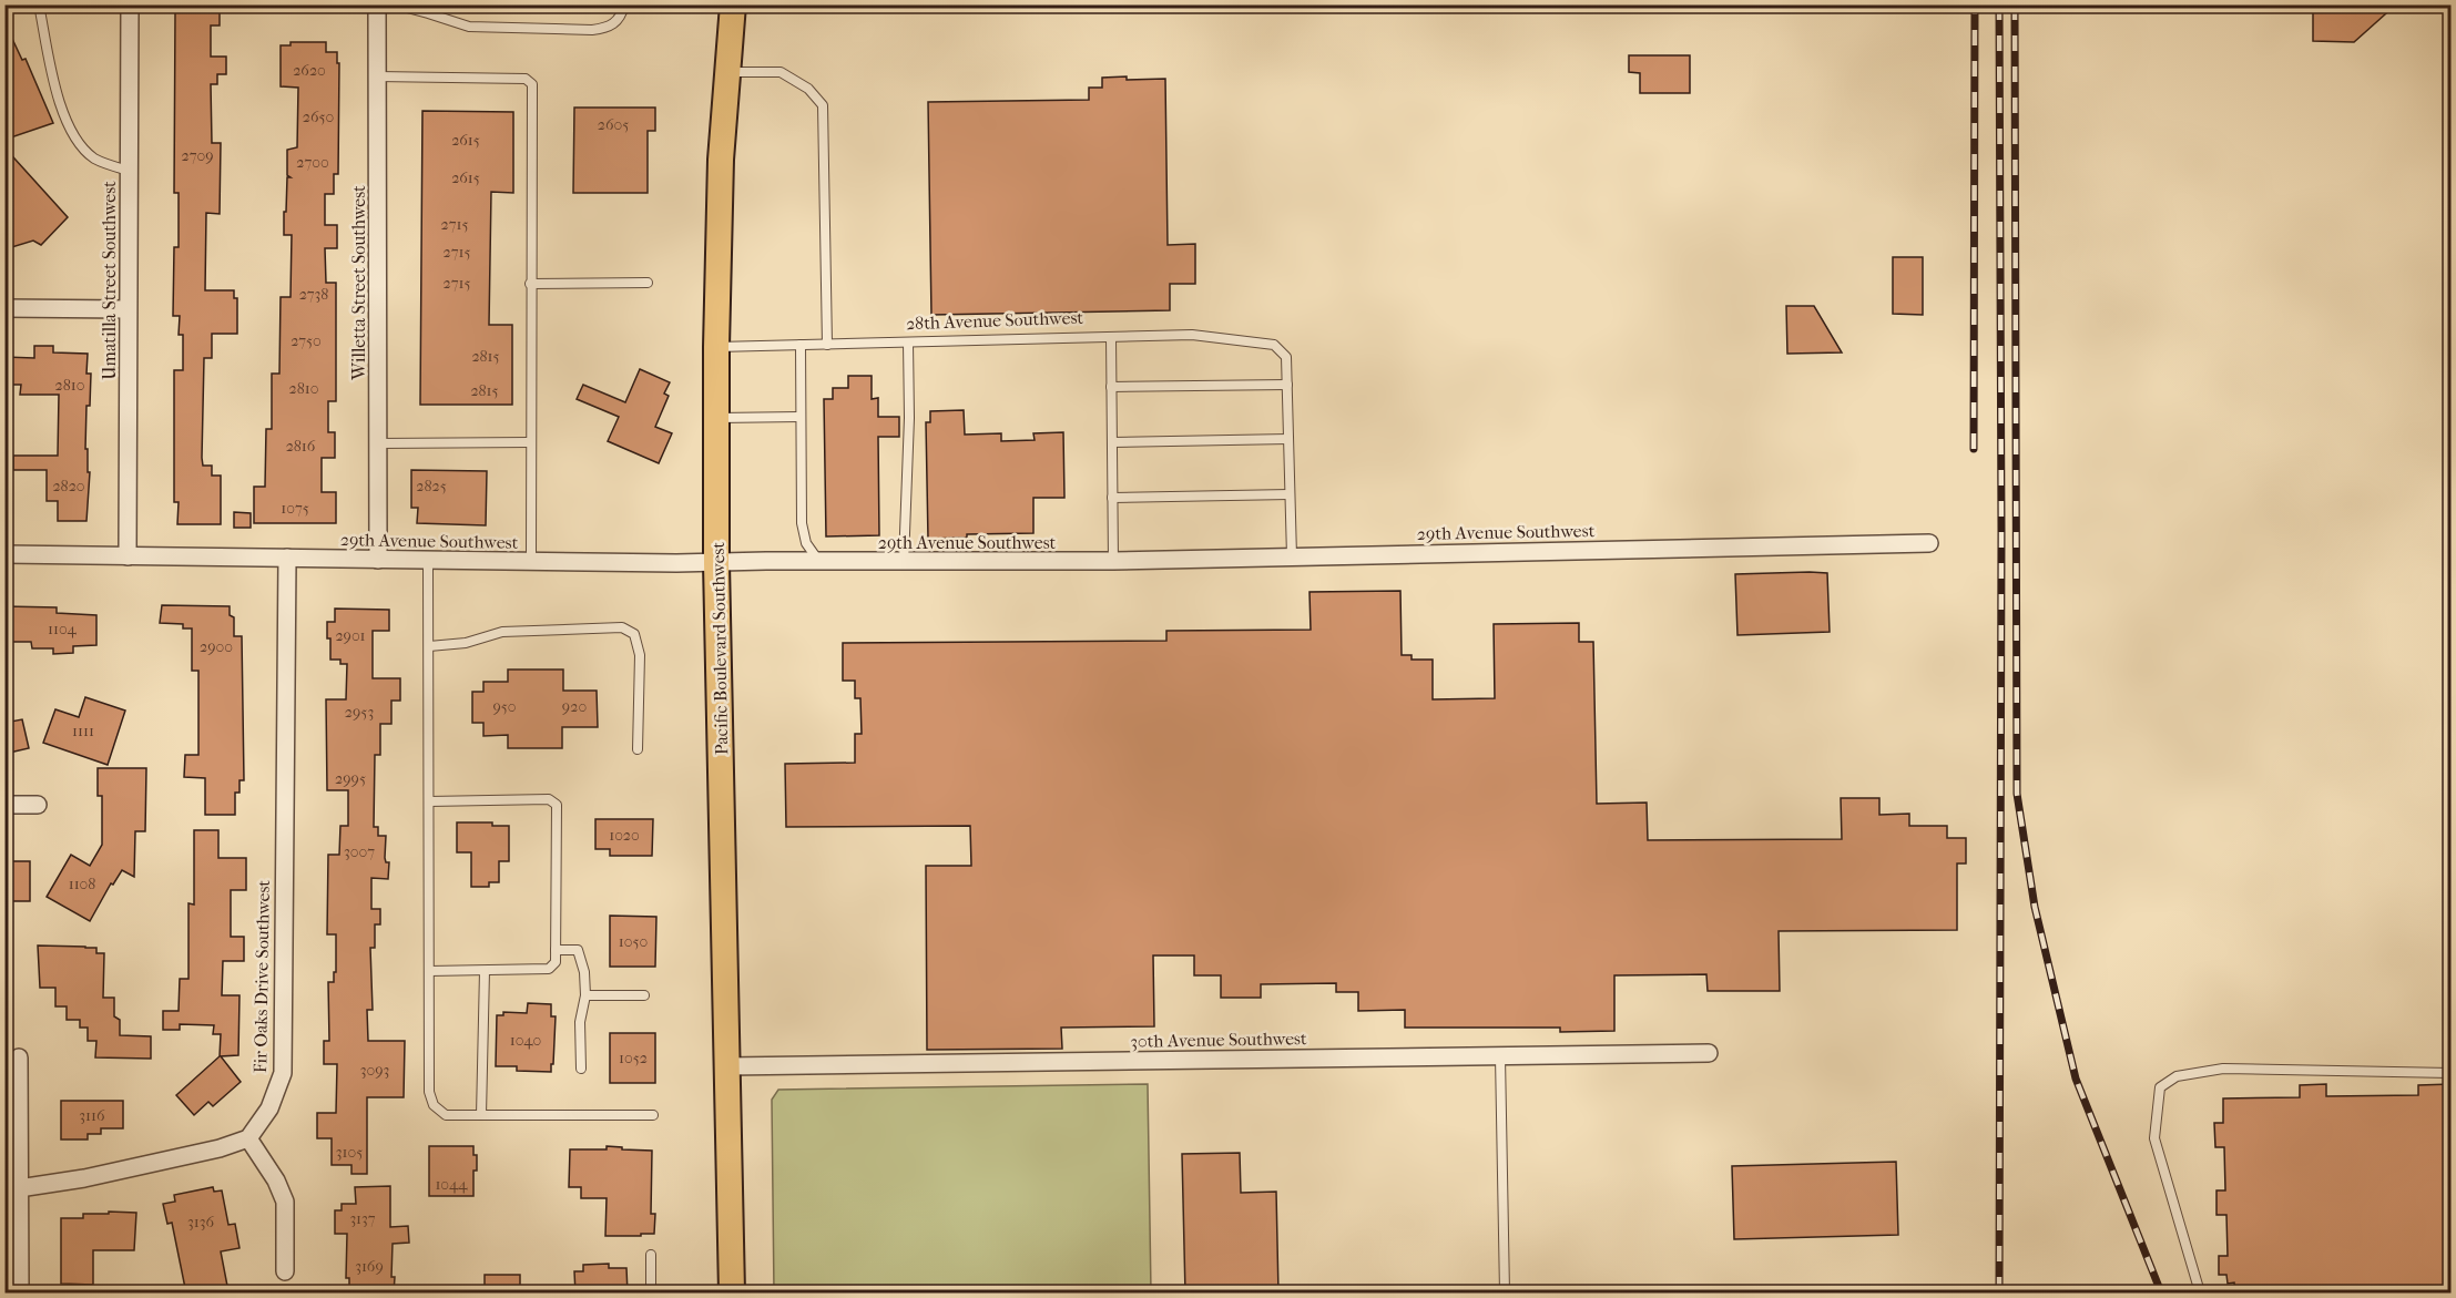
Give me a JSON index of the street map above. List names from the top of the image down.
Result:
{
  "streets": {
    "main road": ["Pacific Boulevard Southwest"],
    "street": [
      "Umatilla Street Southwest",
      "Willetta Street Southwest",
      "29th Avenue Southwest",
      "Fir Oaks Drive Southwest",
      "30th Avenue Southwest"
    ],
    "lane": ["28th Avenue Southwest"]
  },
  "crossings": [
    ["Umatilla Street Southwest", "29th Avenue Southwest"],
    ["Willetta Street Southwest", "29th Avenue Southwest"],
    ["28th Avenue Southwest", "Pacific Boulevard Southwest"],
    ["29th Avenue Southwest", "Pacific Boulevard Southwest"],
    ["29th Avenue Southwest", "Fir Oaks Drive Southwest"],
    ["Pacific Boulevard Southwest", "30th Avenue Southwest"]
  ],
  "house_numbers": [
    "2620",
    "2650",
    "2605",
    "2615",
    "2709",
    "2700",
    "2615",
    "2715",
    "2715",
    "2715",
    "2738",
    "2750",
    "2815",
    "2810",
    "2810",
    "2815",
    "2816",
    "2820",
    "2825",
    "1075",
    "1104",
    "2901",
    "2900",
    "950",
    "920",
    "2953",
    "1111",
    "2995",
    "1020",
    "3007",
    "1108",
    "1050",
    "1040",
    "1052",
    "3093",
    "3116",
    "3105",
    "1044",
    "3137",
    "3136",
    "3169"
  ]
}
